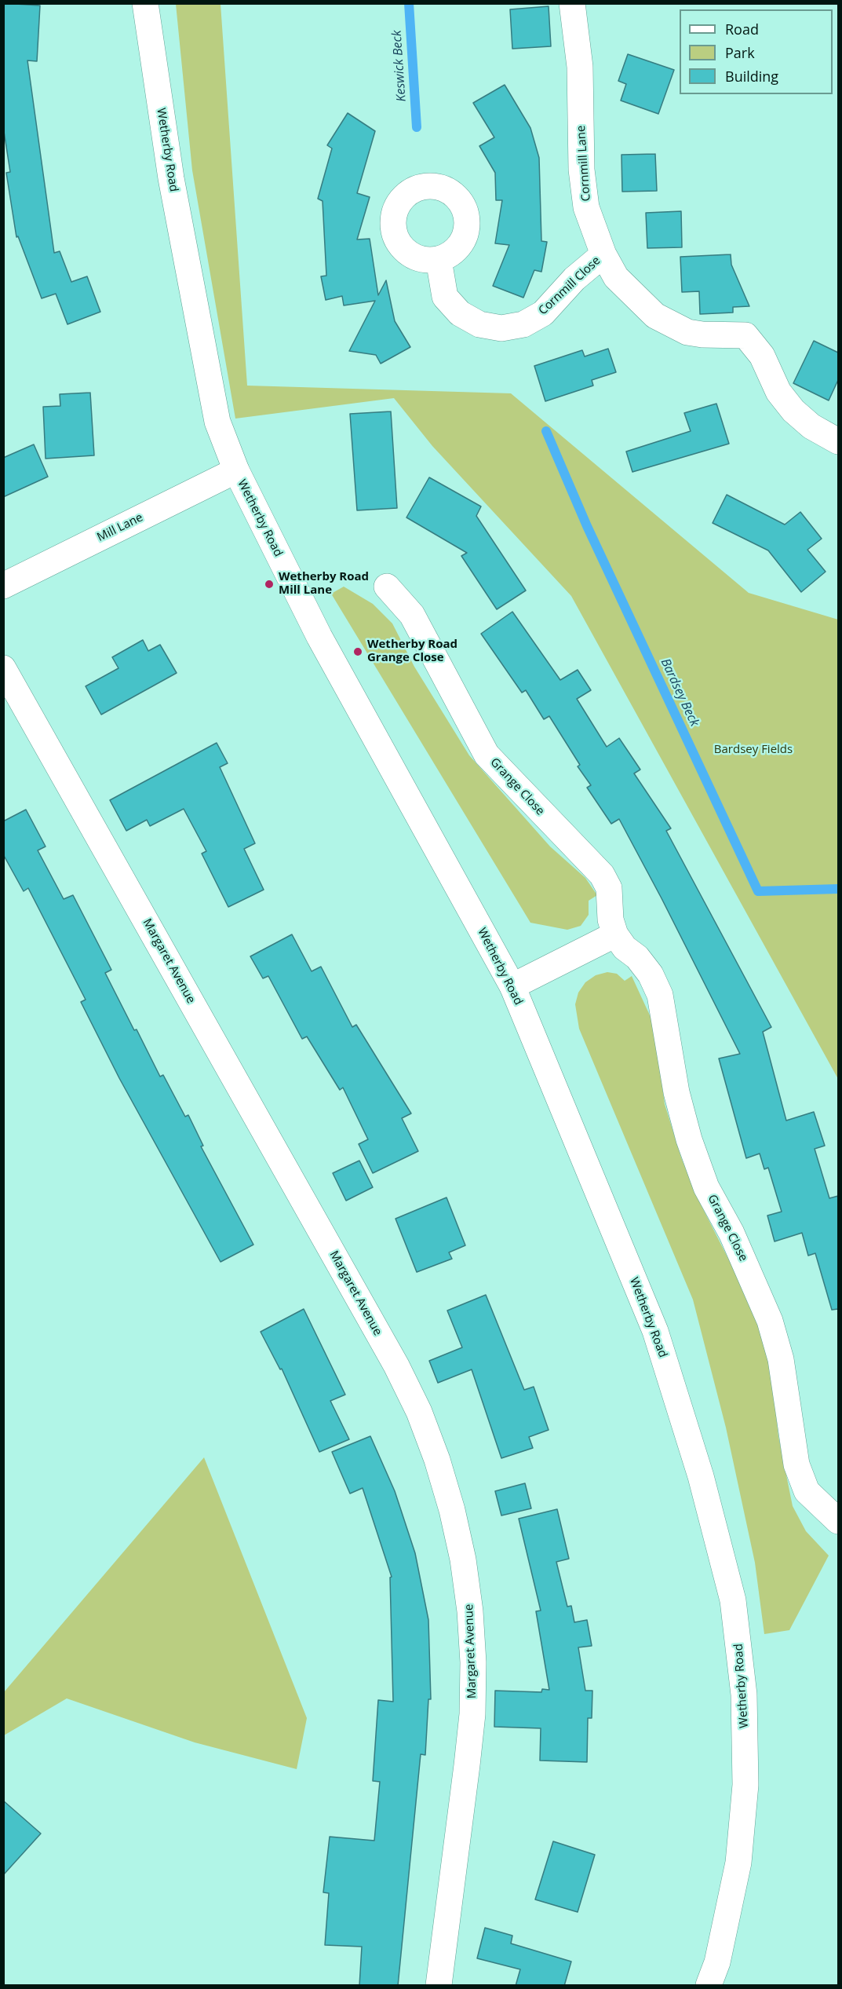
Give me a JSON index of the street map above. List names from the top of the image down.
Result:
{
  "streets": {
    "street": [
      "Wetherby Road",
      "Cornmill Lane",
      "Cornmill Close",
      "Mill Lane",
      "Grange Close",
      "Margaret Avenue"
    ]
  },
  "crossings": [
    ["Wetherby Road", "Mill Lane"],
    ["Cornmill Lane", "Cornmill Close"]
  ],
  "water": ["Keswick Beck", "Bardsey Beck"],
  "parks": ["Bardsey Fields"],
  "places": ["Wetherby Road Mill Lane", "Wetherby Road Grange Close"],
  "legend": ["Road", "Park", "Building"]
}
